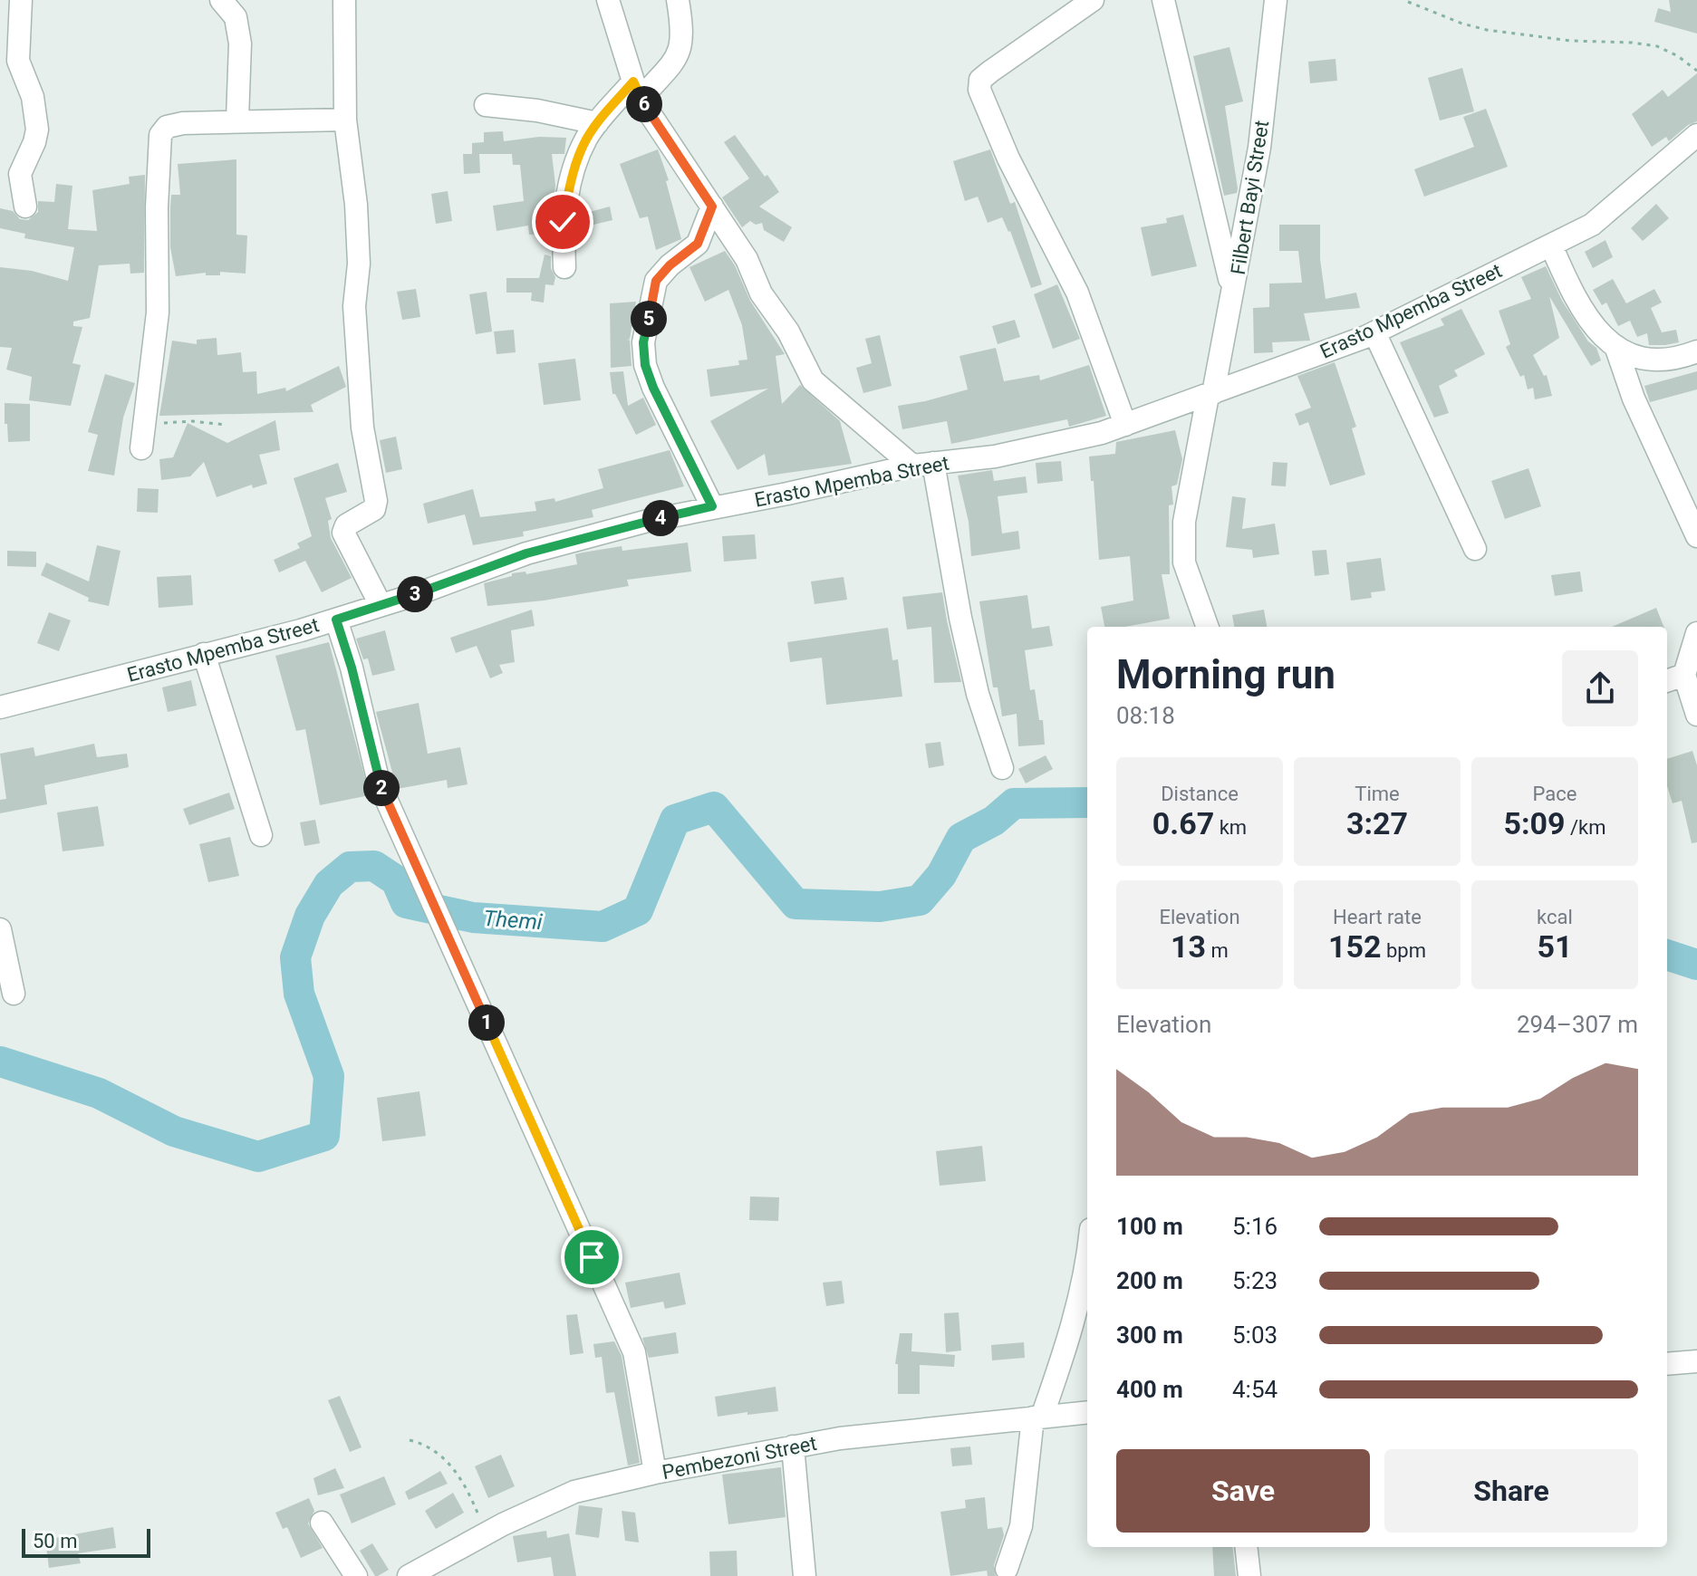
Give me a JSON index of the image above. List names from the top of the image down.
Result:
{
  "streets": {
    "street": ["Filbert Bayi Street", "Erasto Mpemba Street", "Pembezoni Street"]
  },
  "crossings": [
    ["Filbert Bayi Street", "Erasto Mpemba Street"]
  ],
  "water": ["Themi"],
  "scale_bar": "50 m",
  "page": {
    "pins": [
      "6",
      "5",
      "4",
      "3",
      "2",
      "1"
    ],
    "heading": ["Morning run", "08:18"],
    "stats": [
      ["Distance", "0.67 km"],
      ["Time", "3:27"],
      ["Pace", "5:09 /km"],
      ["Elevation", "13 m"],
      ["Heart rate", "152 bpm"],
      ["kcal", "51"]
    ],
    "chart": ["Elevation", "294–307 m"],
    "list": [
      {
        "name": "100 m",
        "note": "5:16"
      },
      {
        "name": "200 m",
        "note": "5:23"
      },
      {
        "name": "300 m",
        "note": "5:03"
      },
      {
        "name": "400 m",
        "note": "4:54"
      }
    ],
    "buttons": ["Save", "Share"],
    "scale": "50 m"
  }
}
